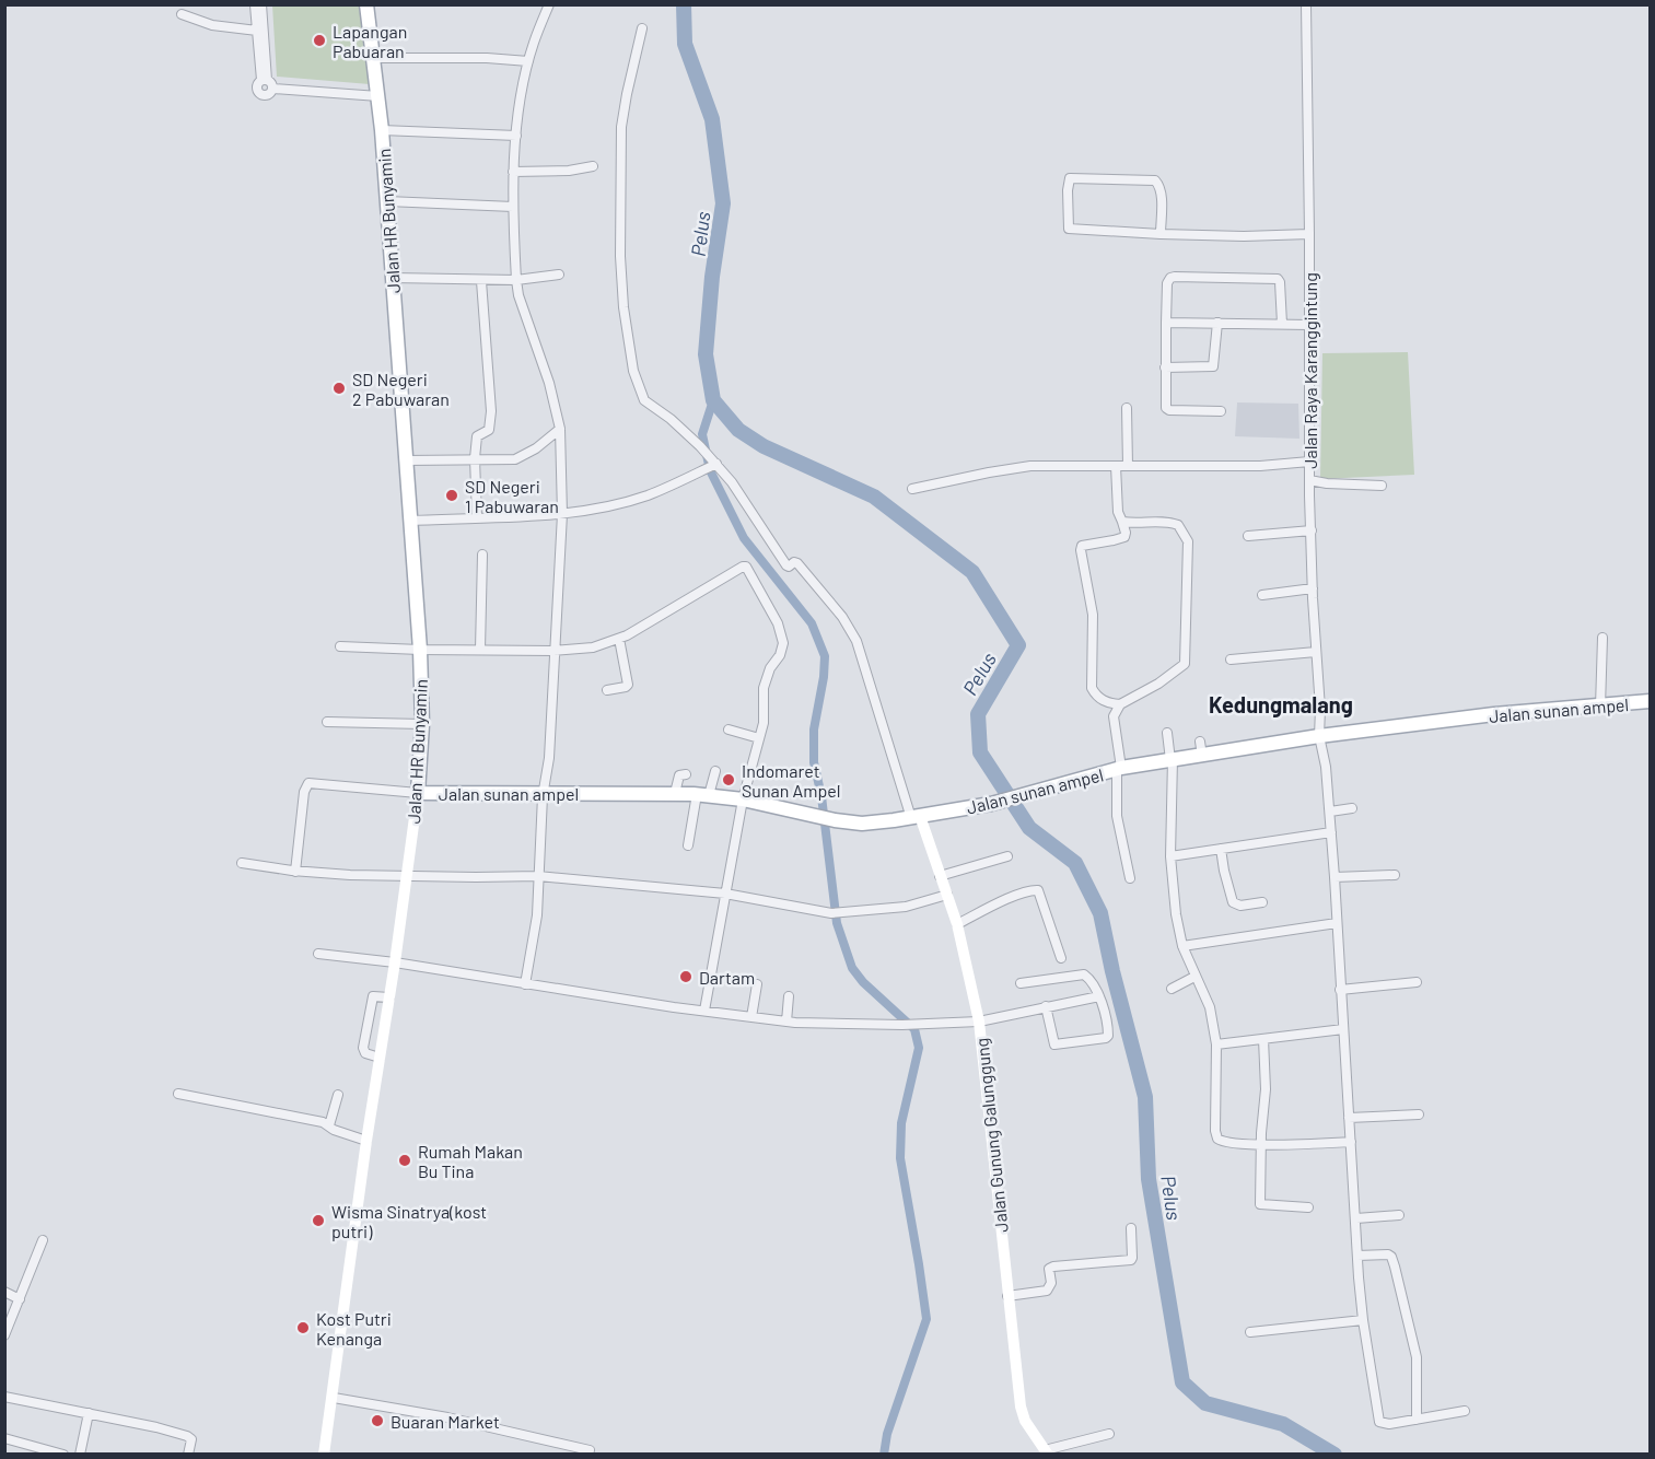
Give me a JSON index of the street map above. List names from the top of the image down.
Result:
{
  "streets": {
    "main road": ["Jalan HR Bunyamin", "Jalan sunan ampel", "Jalan Gunung Galunggung"],
    "street": ["Jalan Raya Karanggintung"]
  },
  "crossings": [
    ["Jalan HR Bunyamin", "Jalan sunan ampel"],
    ["Jalan Raya Karanggintung", "Jalan sunan ampel"],
    ["Jalan sunan ampel", "Jalan Gunung Galunggung"]
  ],
  "districts": ["Kedungmalang"],
  "water": ["Pelus"],
  "places": [
    "Lapangan Pabuaran",
    "SD Negeri 2 Pabuwaran",
    "SD Negeri 1 Pabuwaran",
    "Indomaret Sunan Ampel",
    "Dartam",
    "Rumah Makan Bu Tina",
    "Wisma Sinatrya(kost putri)",
    "Kost Putri Kenanga",
    "Buaran Market"
  ]
}
